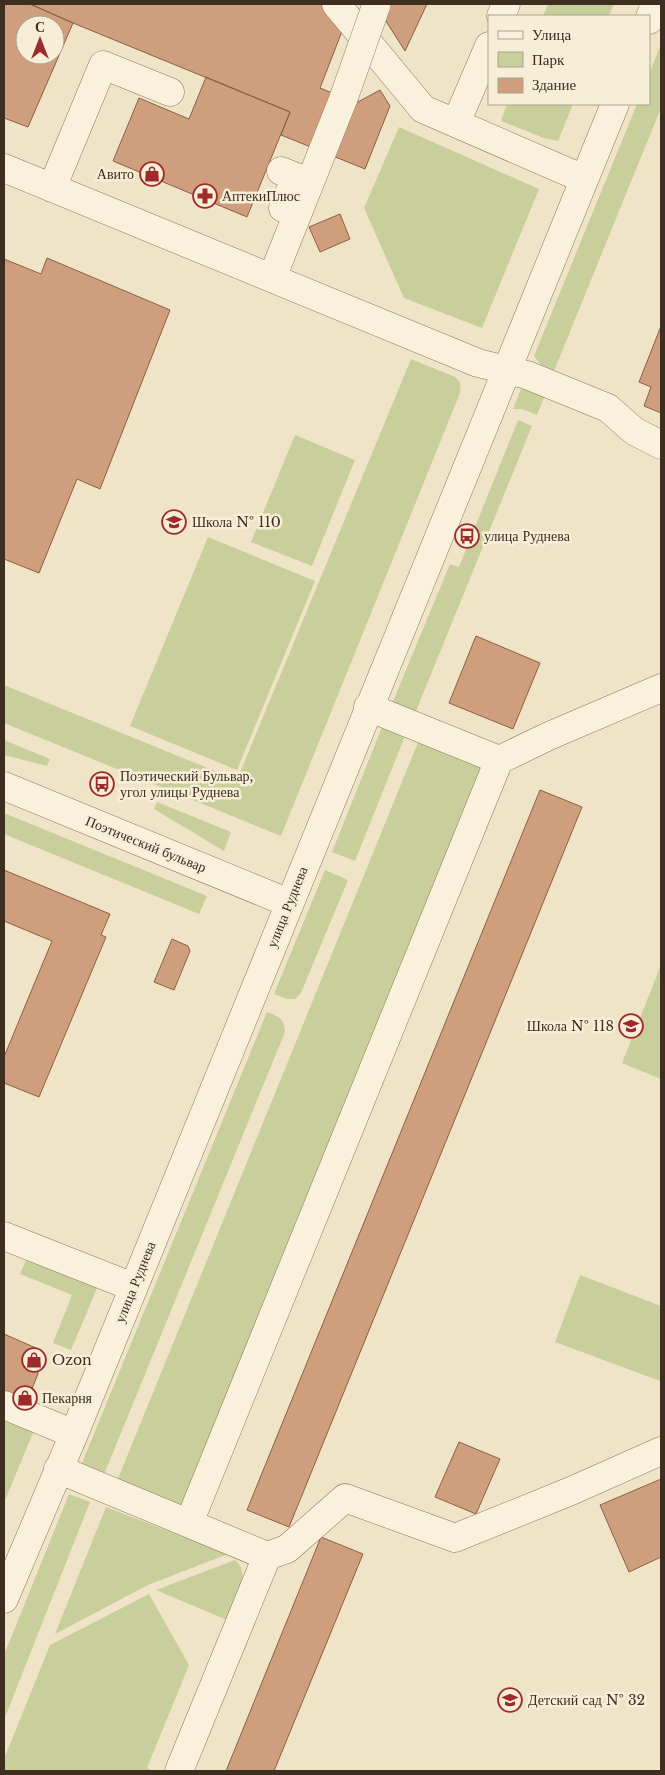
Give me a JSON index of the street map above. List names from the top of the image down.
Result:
{
  "streets": {
    "street": ["Поэтический бульвар", "улица Руднева"]
  },
  "crossings": [
    ["Поэтический бульвар", "улица Руднева"]
  ],
  "places": {
    "shop": ["Авито", "Ozon", "Пекарня"],
    "pharmacy": ["АптекиПлюс"],
    "school or university": ["Школа № 110", "Школа № 118", "Детский сад № 32"],
    "bus stop": ["улица Руднева", "Поэтический Бульвар, угол улицы Руднева"]
  },
  "legend": ["Улица", "Парк", "Здание"],
  "north": "top"
}
